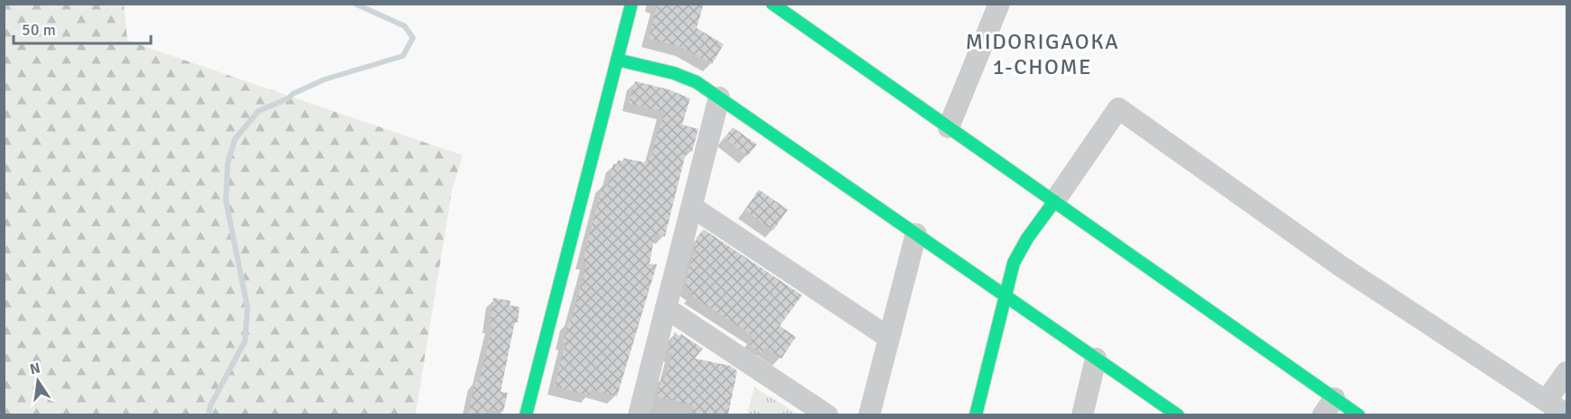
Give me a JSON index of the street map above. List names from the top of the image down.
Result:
{
  "districts": ["MIDORIGAOKA 1-CHOME"],
  "scale_bar": "50 m",
  "north": "top"
}
